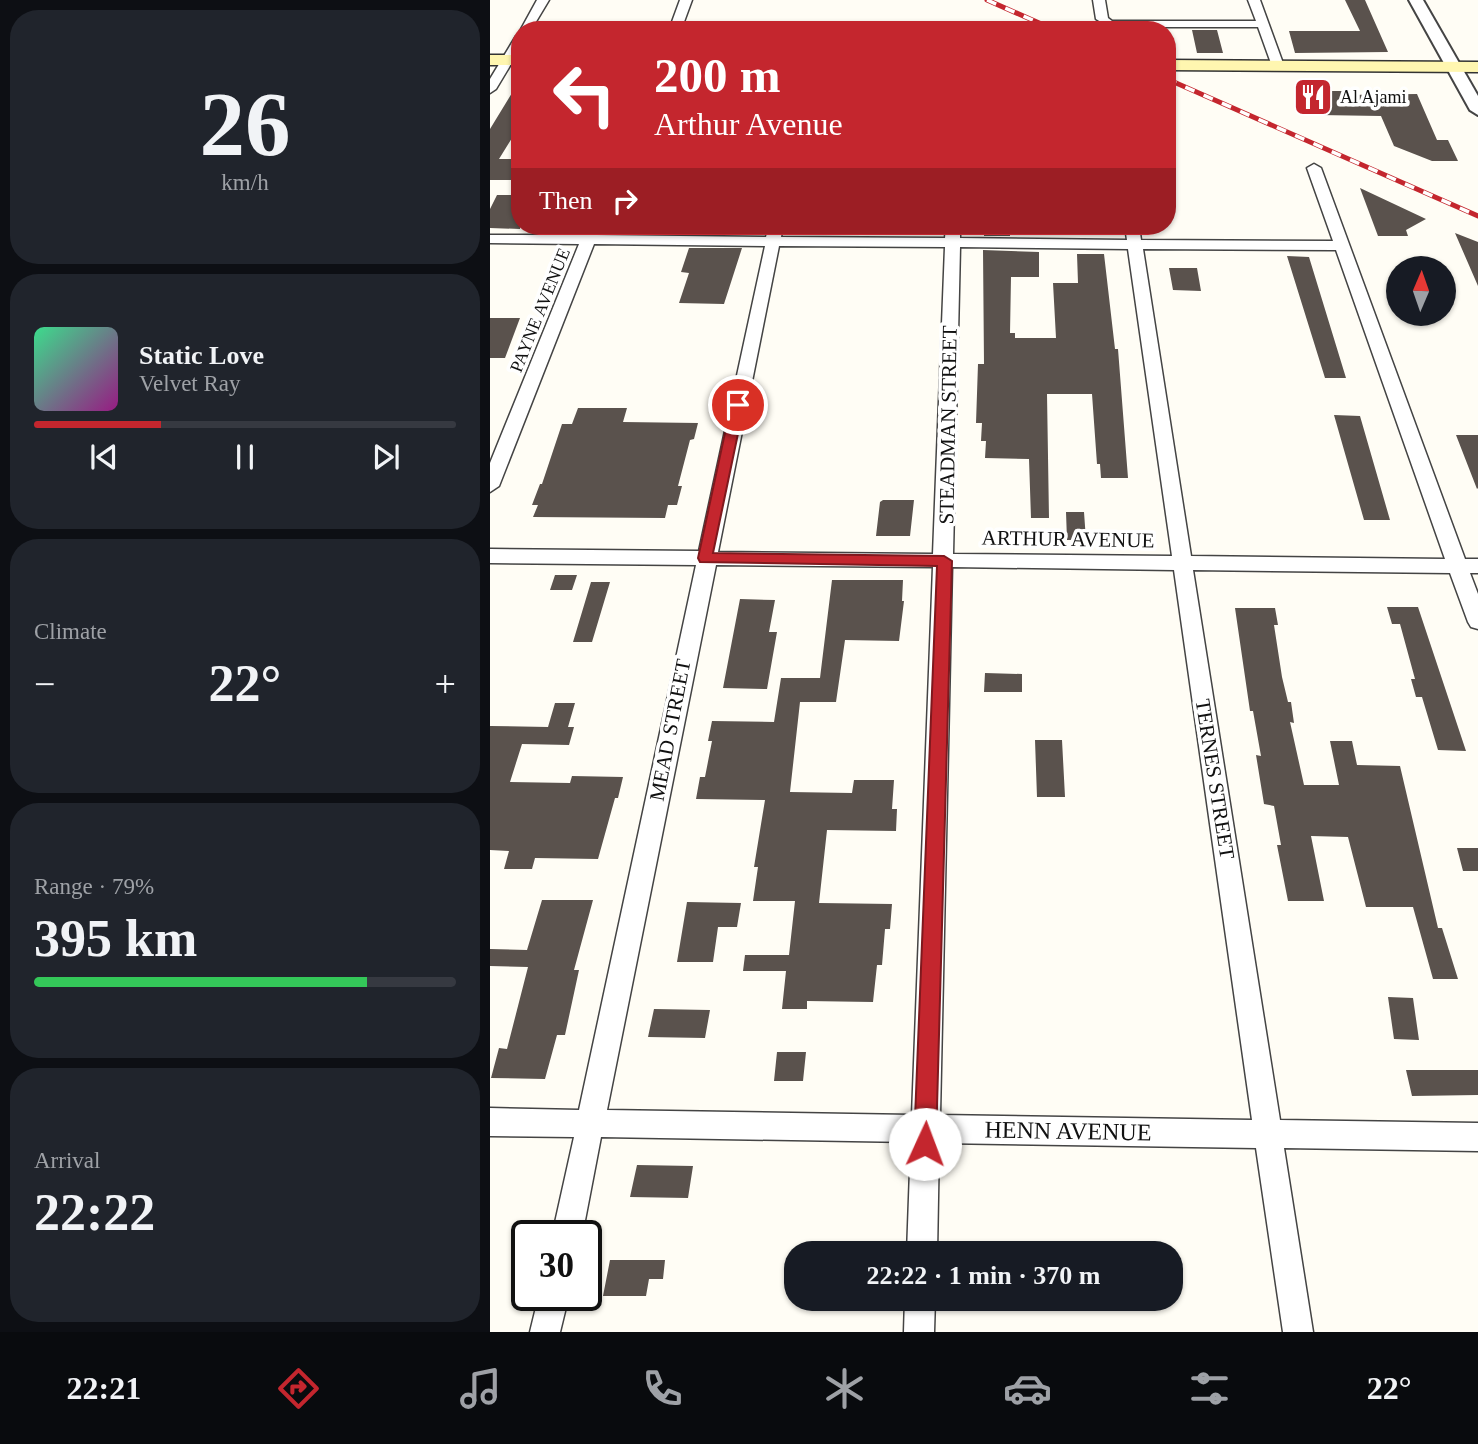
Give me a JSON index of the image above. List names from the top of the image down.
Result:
{
  "streets": {
    "street": [
      "PAYNE AVENUE",
      "STEADMAN STREET",
      "ARTHUR AVENUE",
      "MEAD STREET",
      "TERNES STREET",
      "HENN AVENUE"
    ]
  },
  "crossings": [
    ["STEADMAN STREET", "ARTHUR AVENUE"],
    ["STEADMAN STREET", "HENN AVENUE"],
    ["ARTHUR AVENUE", "MEAD STREET"],
    ["ARTHUR AVENUE", "TERNES STREET"],
    ["MEAD STREET", "HENN AVENUE"],
    ["TERNES STREET", "HENN AVENUE"]
  ],
  "places": {
    "restaurant": ["Al Ajami"]
  },
  "north": "top",
  "page": {
    "tile": [
      ["26", "km/h"],
      "Climate",
      ["Range · 79%", "395 km"],
      ["Arrival", "22:22"]
    ],
    "turn": ["200 m", "Arthur Avenue"],
    "then": "Then",
    "song": ["Static Love", "Velvet Ray"],
    "heat": ["−", "22°", "+"],
    "limit": "30",
    "trip": "22:22 · 1 min · 370 m",
    "tabs": ["22:21", "22°"]
  }
}
